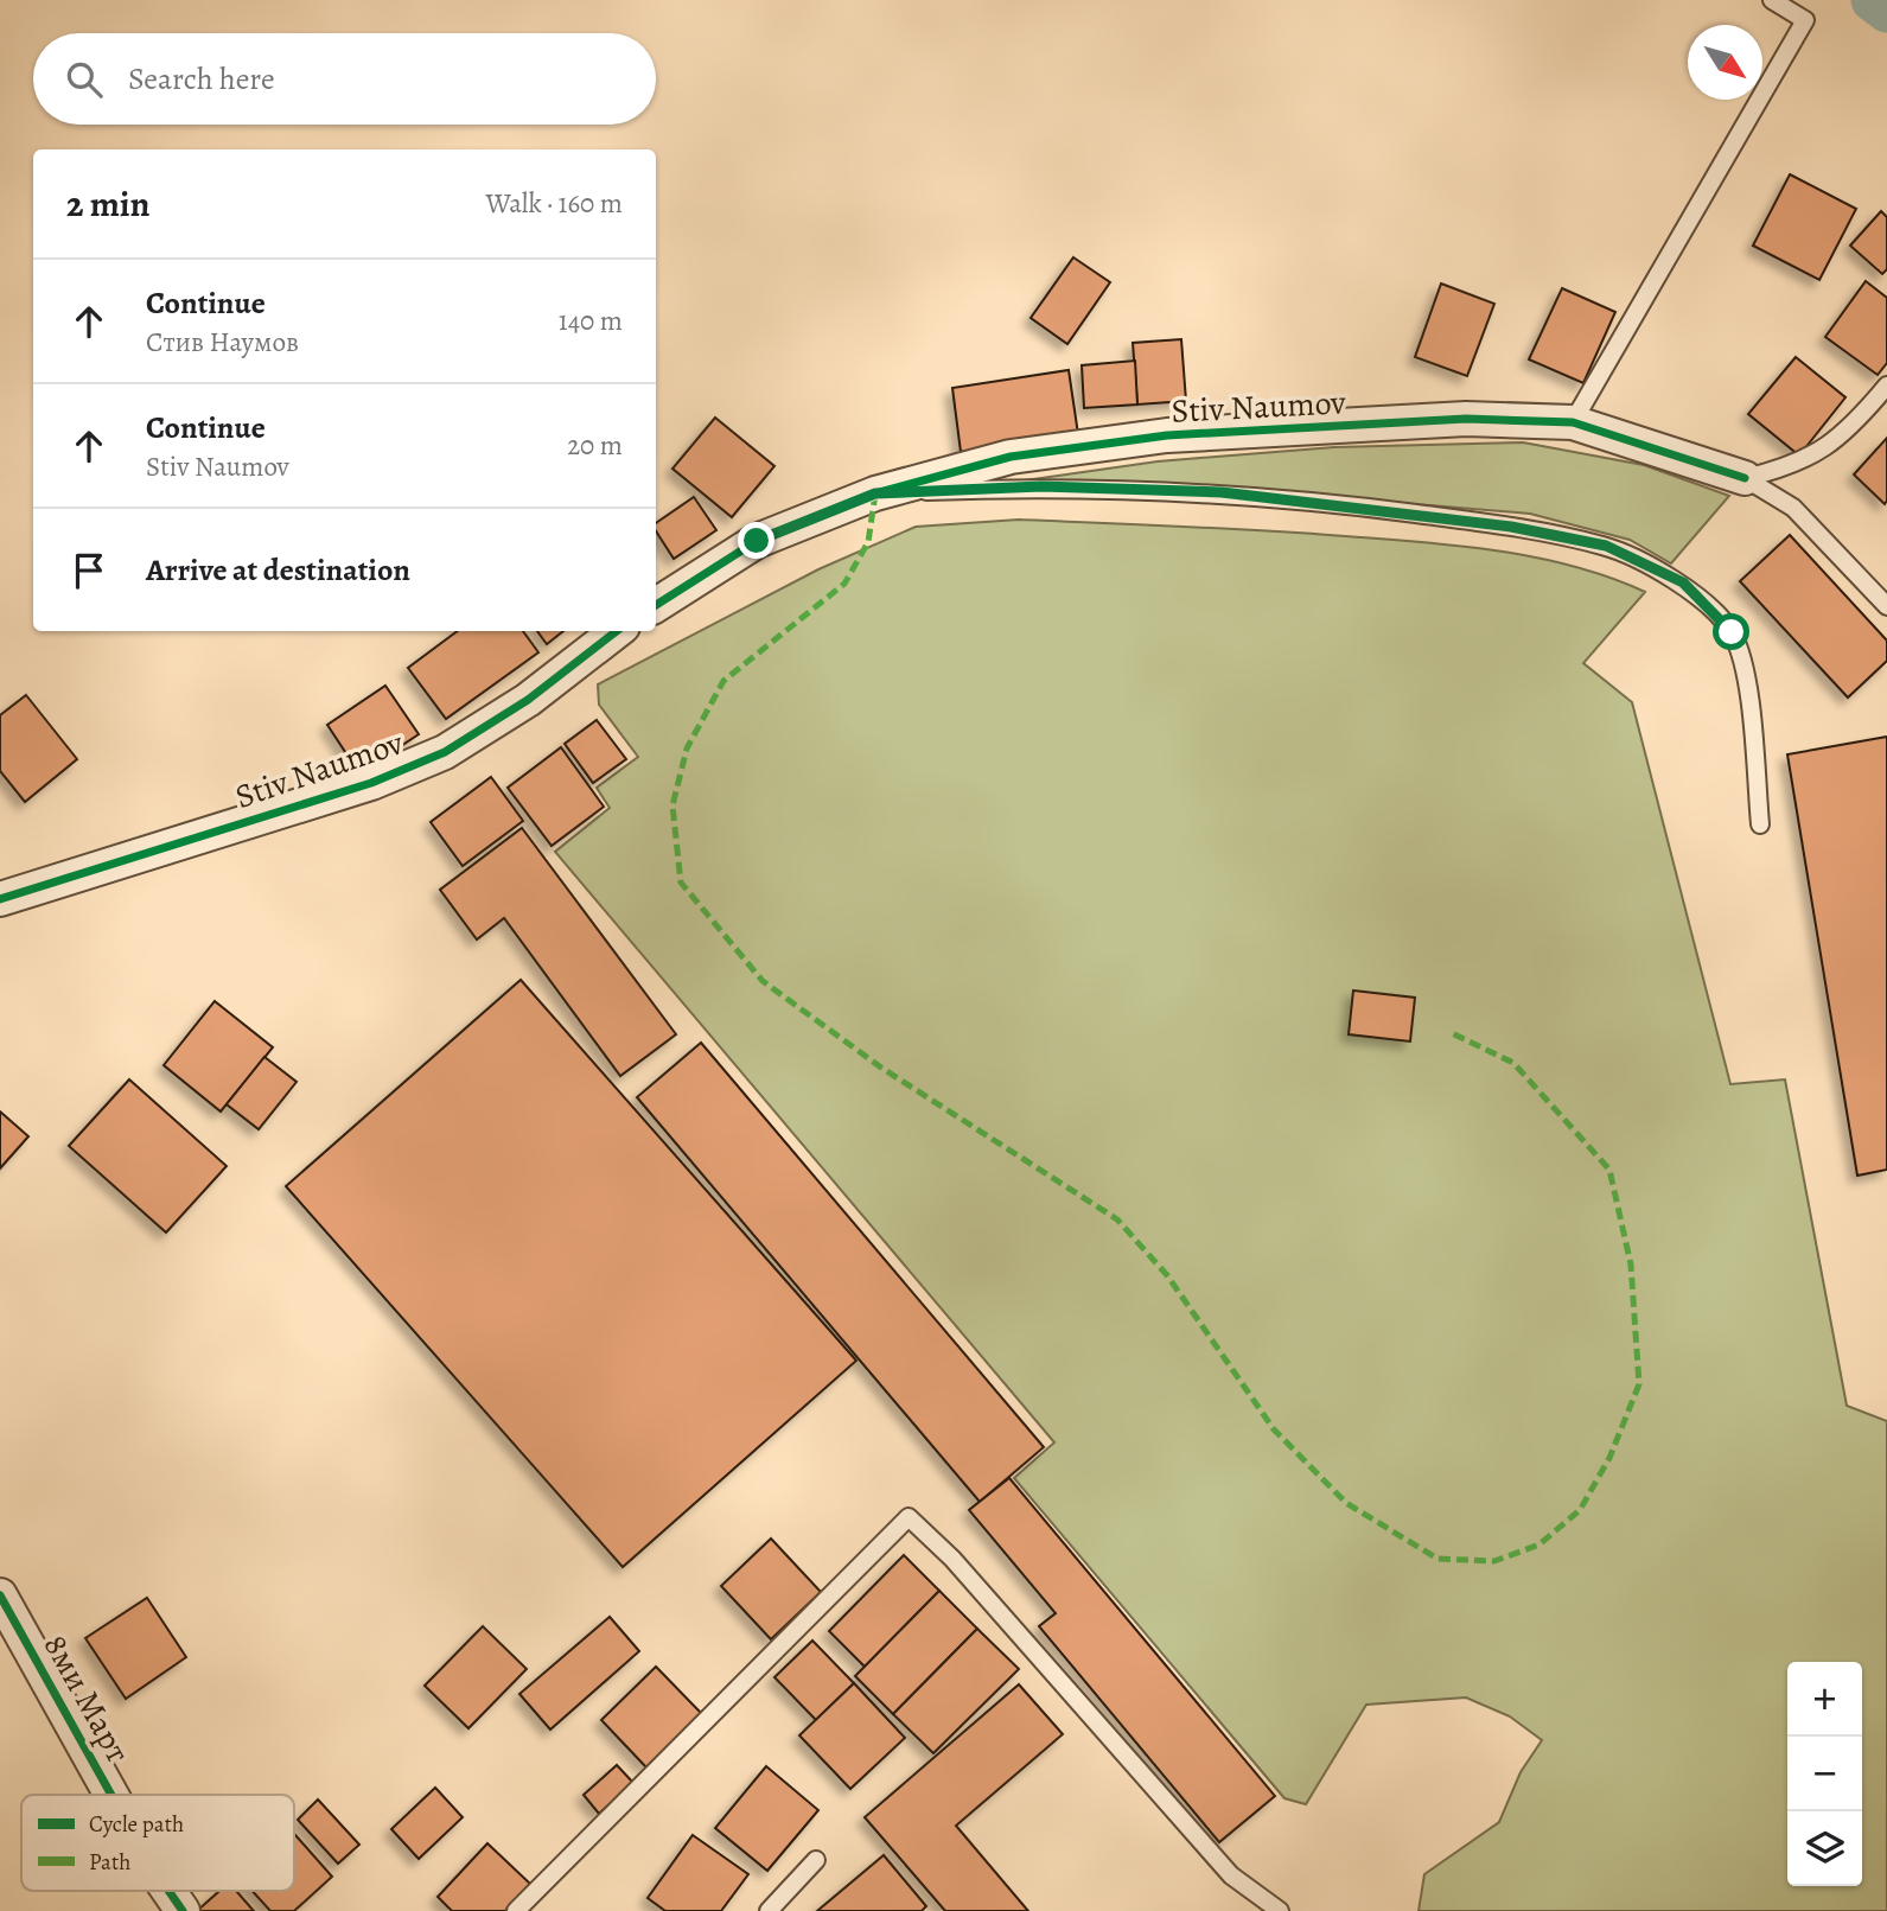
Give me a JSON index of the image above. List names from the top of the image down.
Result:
{
  "streets": {
    "street": ["Stiv Naumov", "8ми Март"]
  },
  "legend": ["Cycle path", "Path"],
  "north": "bottom right",
  "page": {
    "search": "Search here",
    "heading": ["2 min", "Walk · 160 m"],
    "list": [
      ["Continue", "Стив Наумов", "140 m"],
      ["Continue", "Stiv Naumov", "20 m"],
      "Arrive at destination"
    ],
    "map_buttons": ["+", "−"]
  }
}
